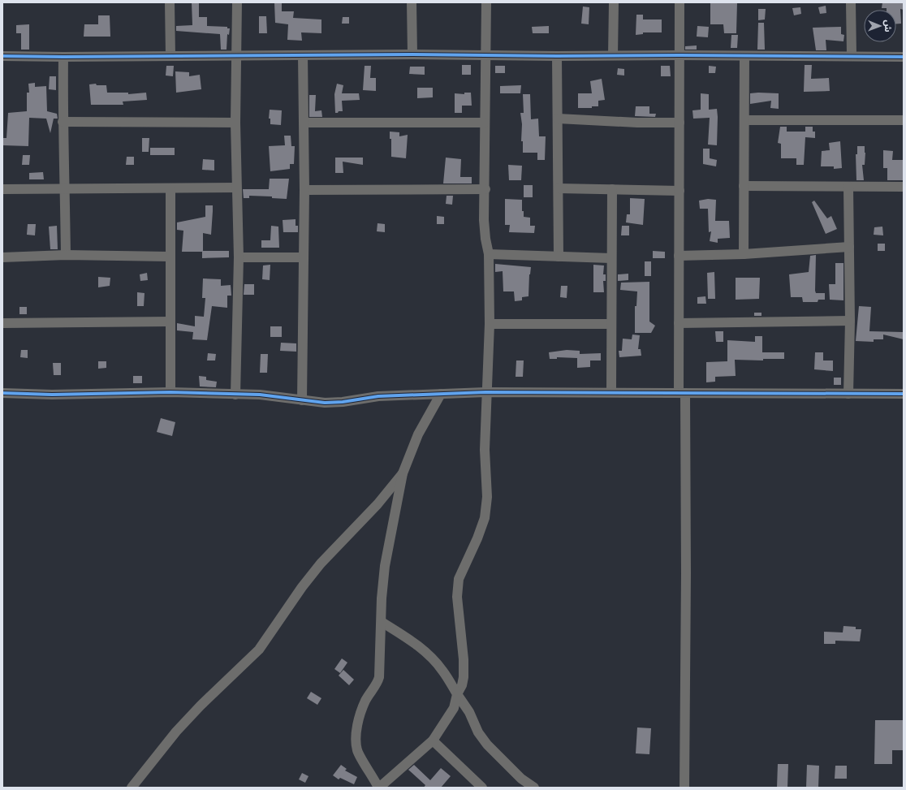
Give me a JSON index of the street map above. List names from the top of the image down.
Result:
{
  "north": "right"
}
